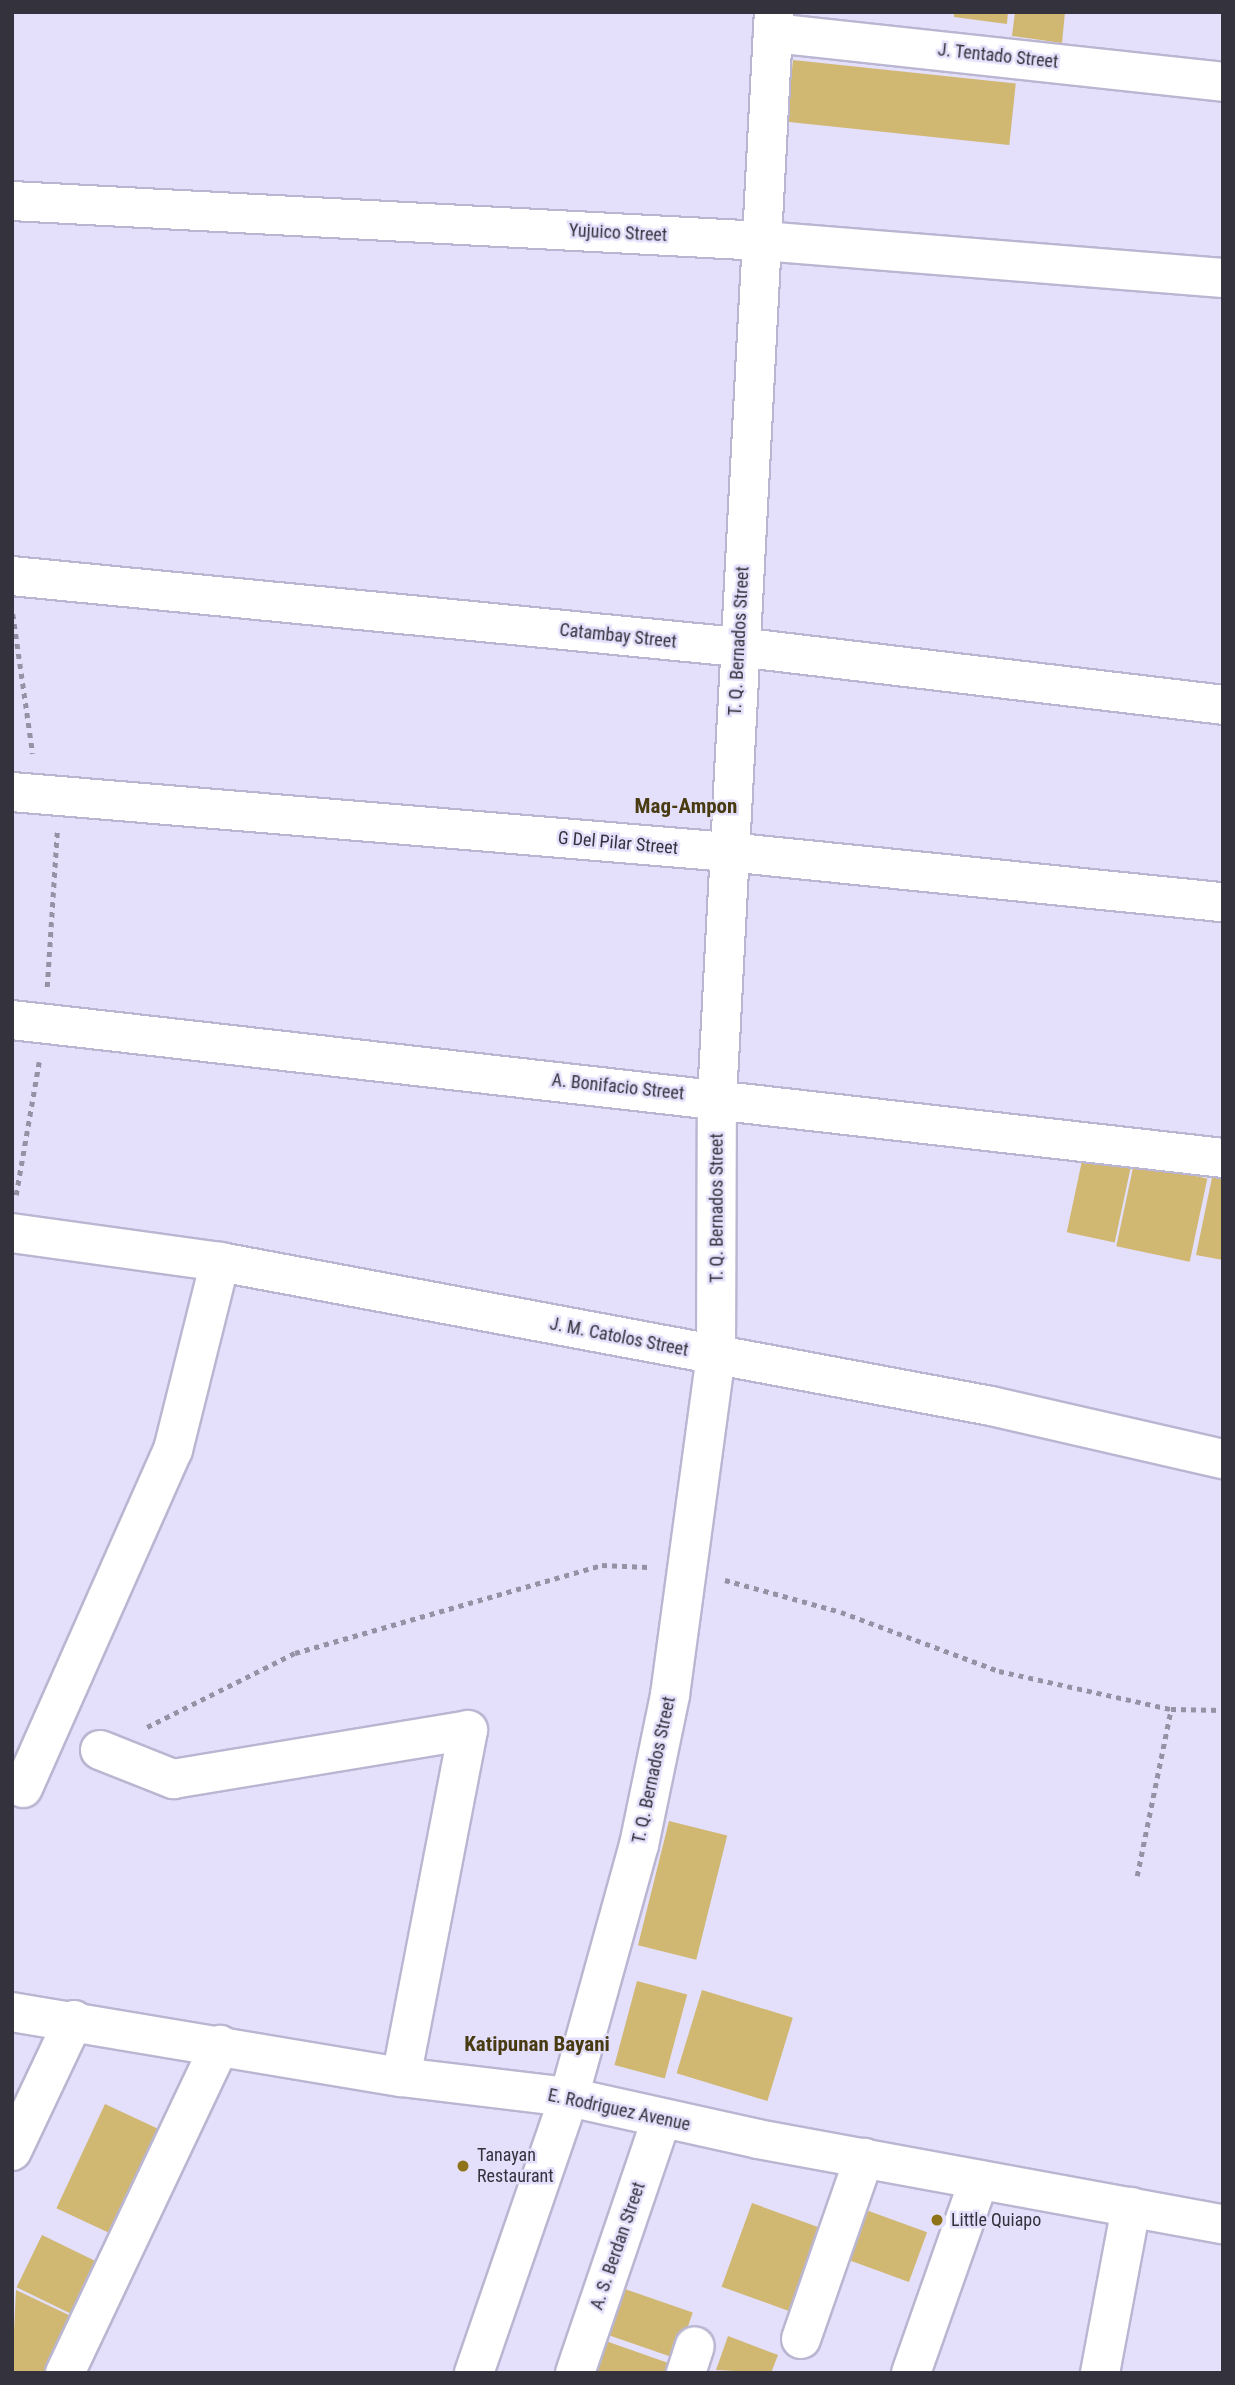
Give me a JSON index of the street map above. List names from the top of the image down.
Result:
{
  "streets": {
    "street": [
      "J. Tentado Street",
      "Yujuico Street",
      "Catambay Street",
      "T. Q. Bernados Street",
      "G Del Pilar Street",
      "A. Bonifacio Street",
      "J. M. Catolos Street",
      "E. Rodriguez Avenue",
      "A. S. Berdan Street"
    ]
  },
  "crossings": [
    ["J. Tentado Street", "T. Q. Bernados Street"],
    ["Yujuico Street", "T. Q. Bernados Street"],
    ["Catambay Street", "T. Q. Bernados Street"],
    ["T. Q. Bernados Street", "G Del Pilar Street"],
    ["T. Q. Bernados Street", "A. Bonifacio Street"],
    ["T. Q. Bernados Street", "J. M. Catolos Street"],
    ["T. Q. Bernados Street", "E. Rodriguez Avenue"],
    ["E. Rodriguez Avenue", "A. S. Berdan Street"]
  ],
  "districts": ["Mag-Ampon", "Katipunan Bayani"],
  "places": ["Tanayan Restaurant", "Little Quiapo"]
}
